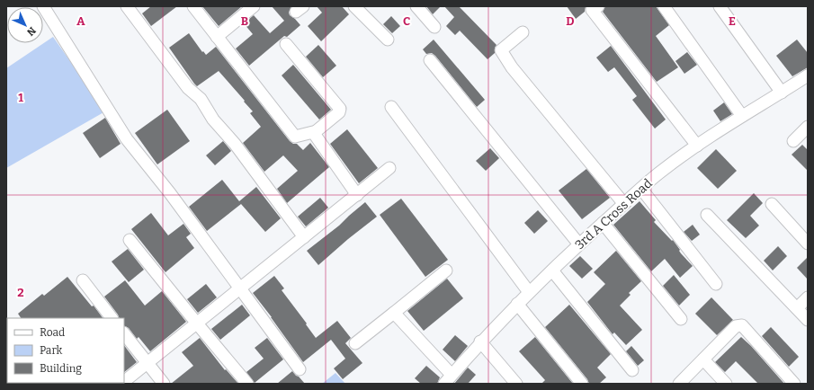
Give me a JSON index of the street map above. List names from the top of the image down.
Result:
{
  "streets": {
    "street": ["3rd A Cross Road"]
  },
  "legend": ["Road", "Park", "Building"],
  "north": "bottom right",
  "grid": {
    "columns": [
      "A",
      "B",
      "C",
      "D",
      "E"
    ],
    "rows": ["1", "2"]
  }
}
